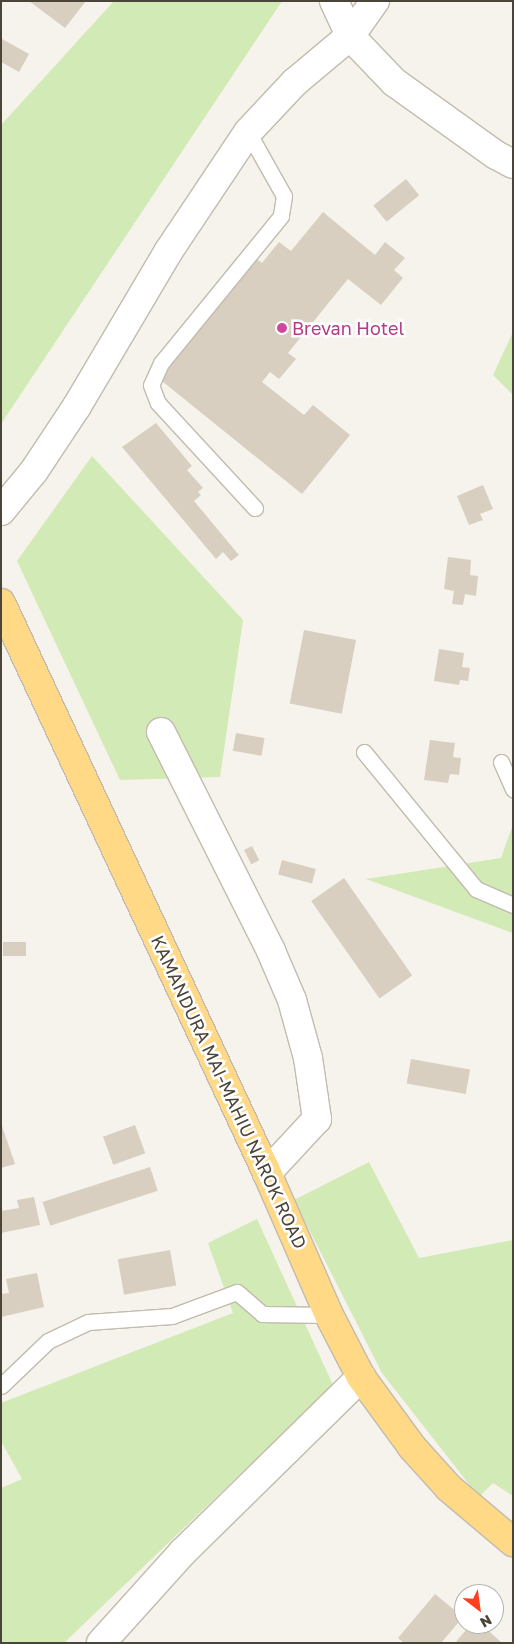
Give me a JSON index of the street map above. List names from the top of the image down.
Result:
{
  "streets": {
    "highway": ["KAMANDURA MAI-MAHIU NAROK ROAD"]
  },
  "places": ["Brevan Hotel"],
  "north": "bottom right"
}
